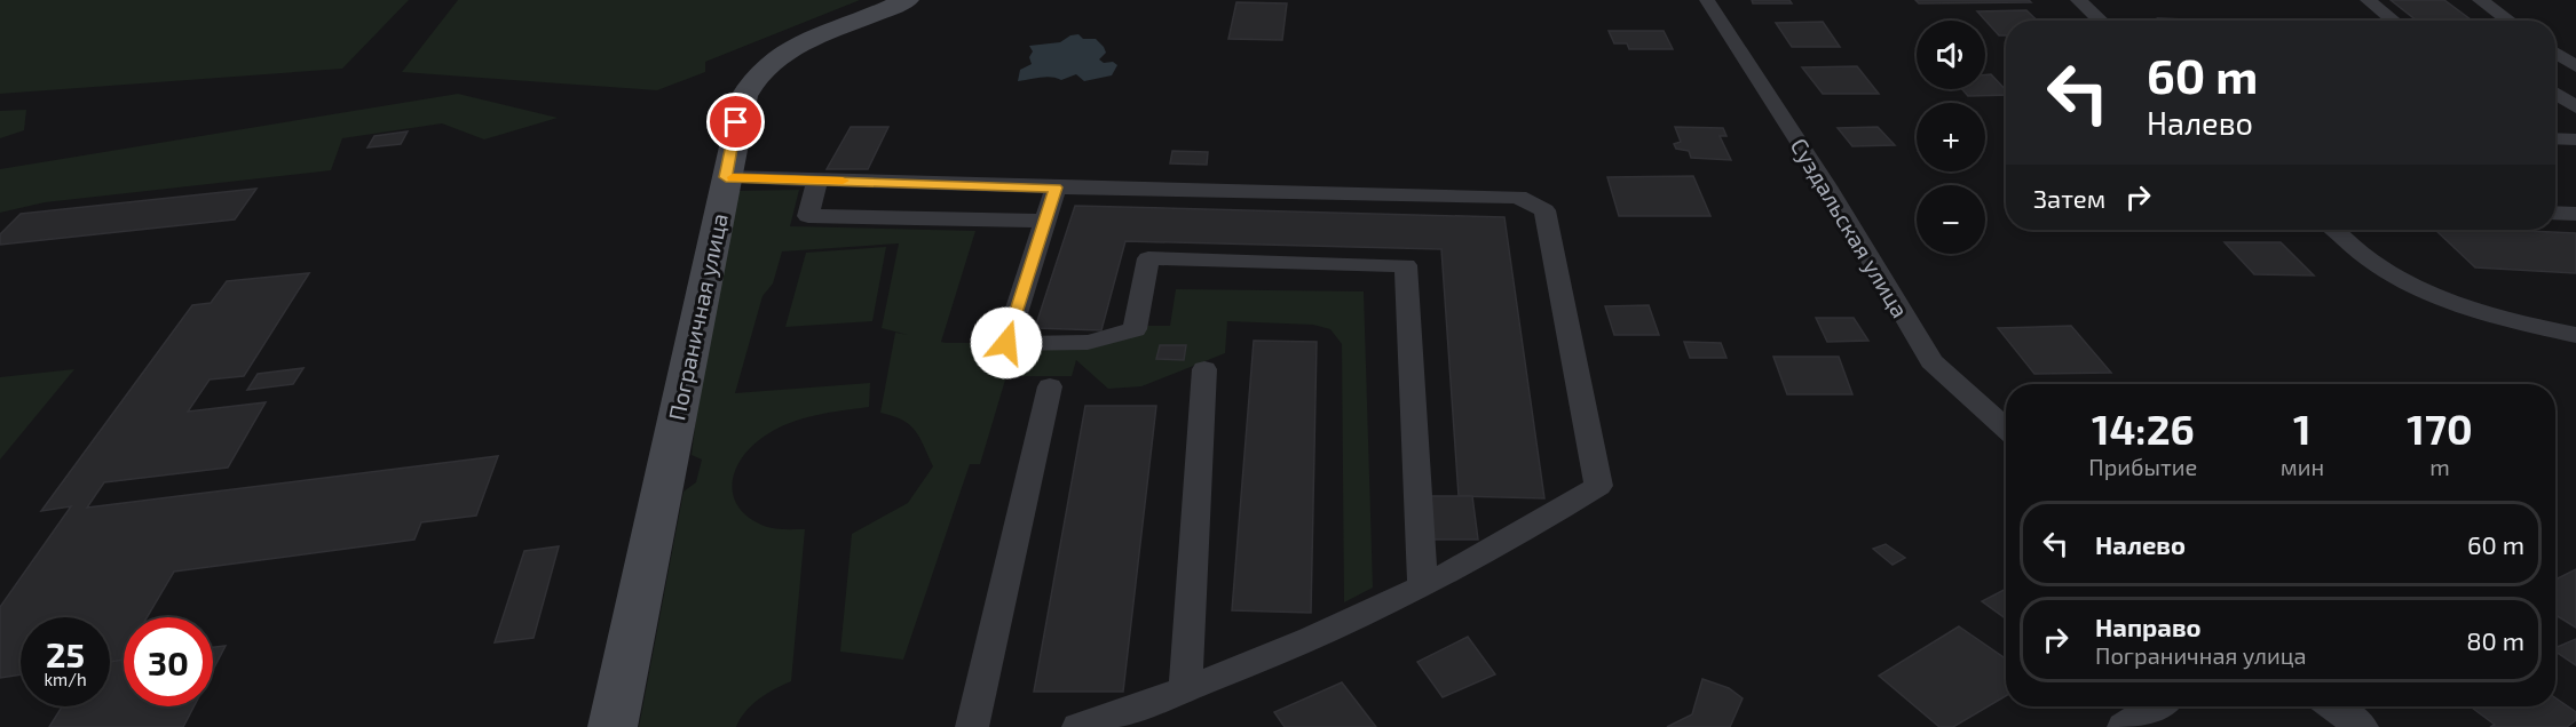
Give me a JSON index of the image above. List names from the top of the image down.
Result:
{
  "streets": {
    "street": ["Суздальская улица", "Пограничная улица"]
  },
  "page": {
    "map_buttons": ["+", "−"],
    "turn": ["60 m", "Налево"],
    "then": "Затем",
    "eta": [
      "14:26",
      "Прибытие",
      "1",
      "мин",
      "170",
      "m"
    ],
    "list": [
      {
        "name": "Налево",
        "value": "60 m"
      },
      {
        "name": "Направо",
        "note": "Пограничная улица",
        "value": "80 m"
      }
    ],
    "speed": "25 km/h",
    "limit": "30"
  }
}
